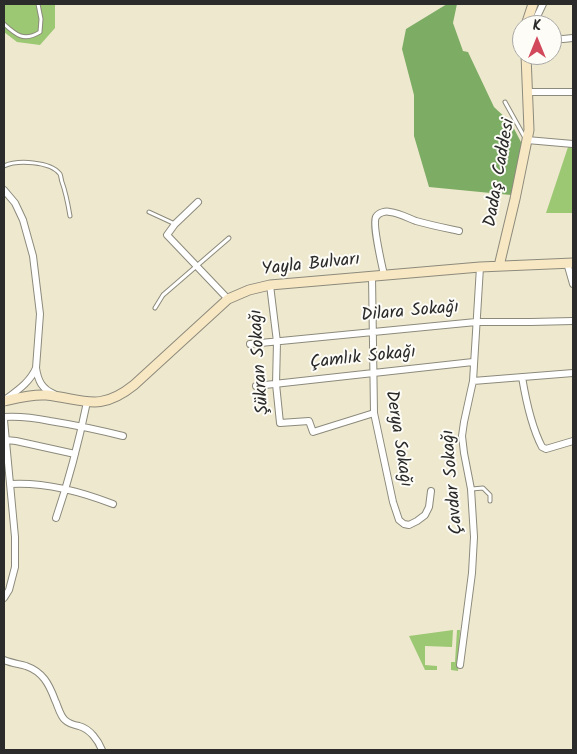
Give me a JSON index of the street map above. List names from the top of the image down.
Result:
{
  "streets": {
    "main road": ["Dadaş Caddesi", "Yayla Bulvarı"],
    "street": [
      "Dilara Sokağı",
      "Çamlık Sokağı",
      "Şükran Sokağı",
      "Derya Sokağı",
      "Çavdar Sokağı"
    ]
  },
  "crossings": [
    ["Dadaş Caddesi", "Yayla Bulvarı"],
    ["Yayla Bulvarı", "Şükran Sokağı"],
    ["Yayla Bulvarı", "Derya Sokağı"],
    ["Yayla Bulvarı", "Çavdar Sokağı"],
    ["Dilara Sokağı", "Şükran Sokağı"],
    ["Dilara Sokağı", "Derya Sokağı"],
    ["Dilara Sokağı", "Çavdar Sokağı"],
    ["Çamlık Sokağı", "Şükran Sokağı"],
    ["Çamlık Sokağı", "Derya Sokağı"],
    ["Çamlık Sokağı", "Çavdar Sokağı"],
    ["Şükran Sokağı", "Derya Sokağı"]
  ],
  "north": "top"
}
